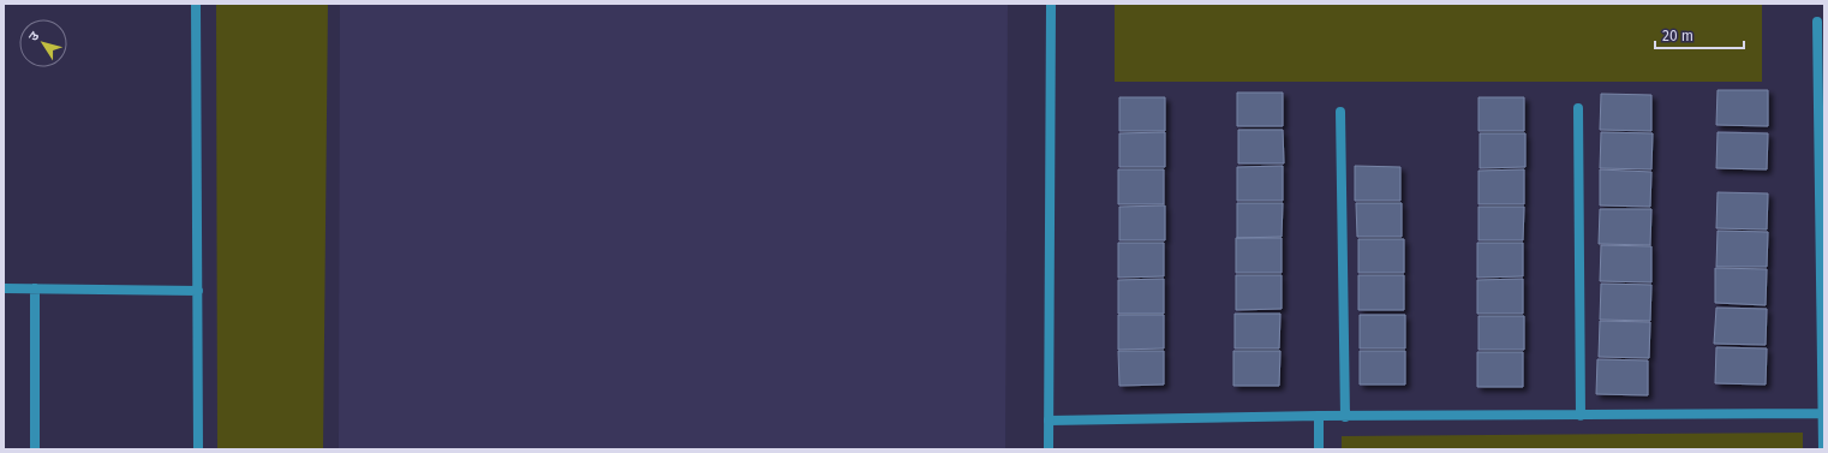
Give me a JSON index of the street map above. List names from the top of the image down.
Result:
{
  "scale_bar": "20 m",
  "north": "top left"
}
